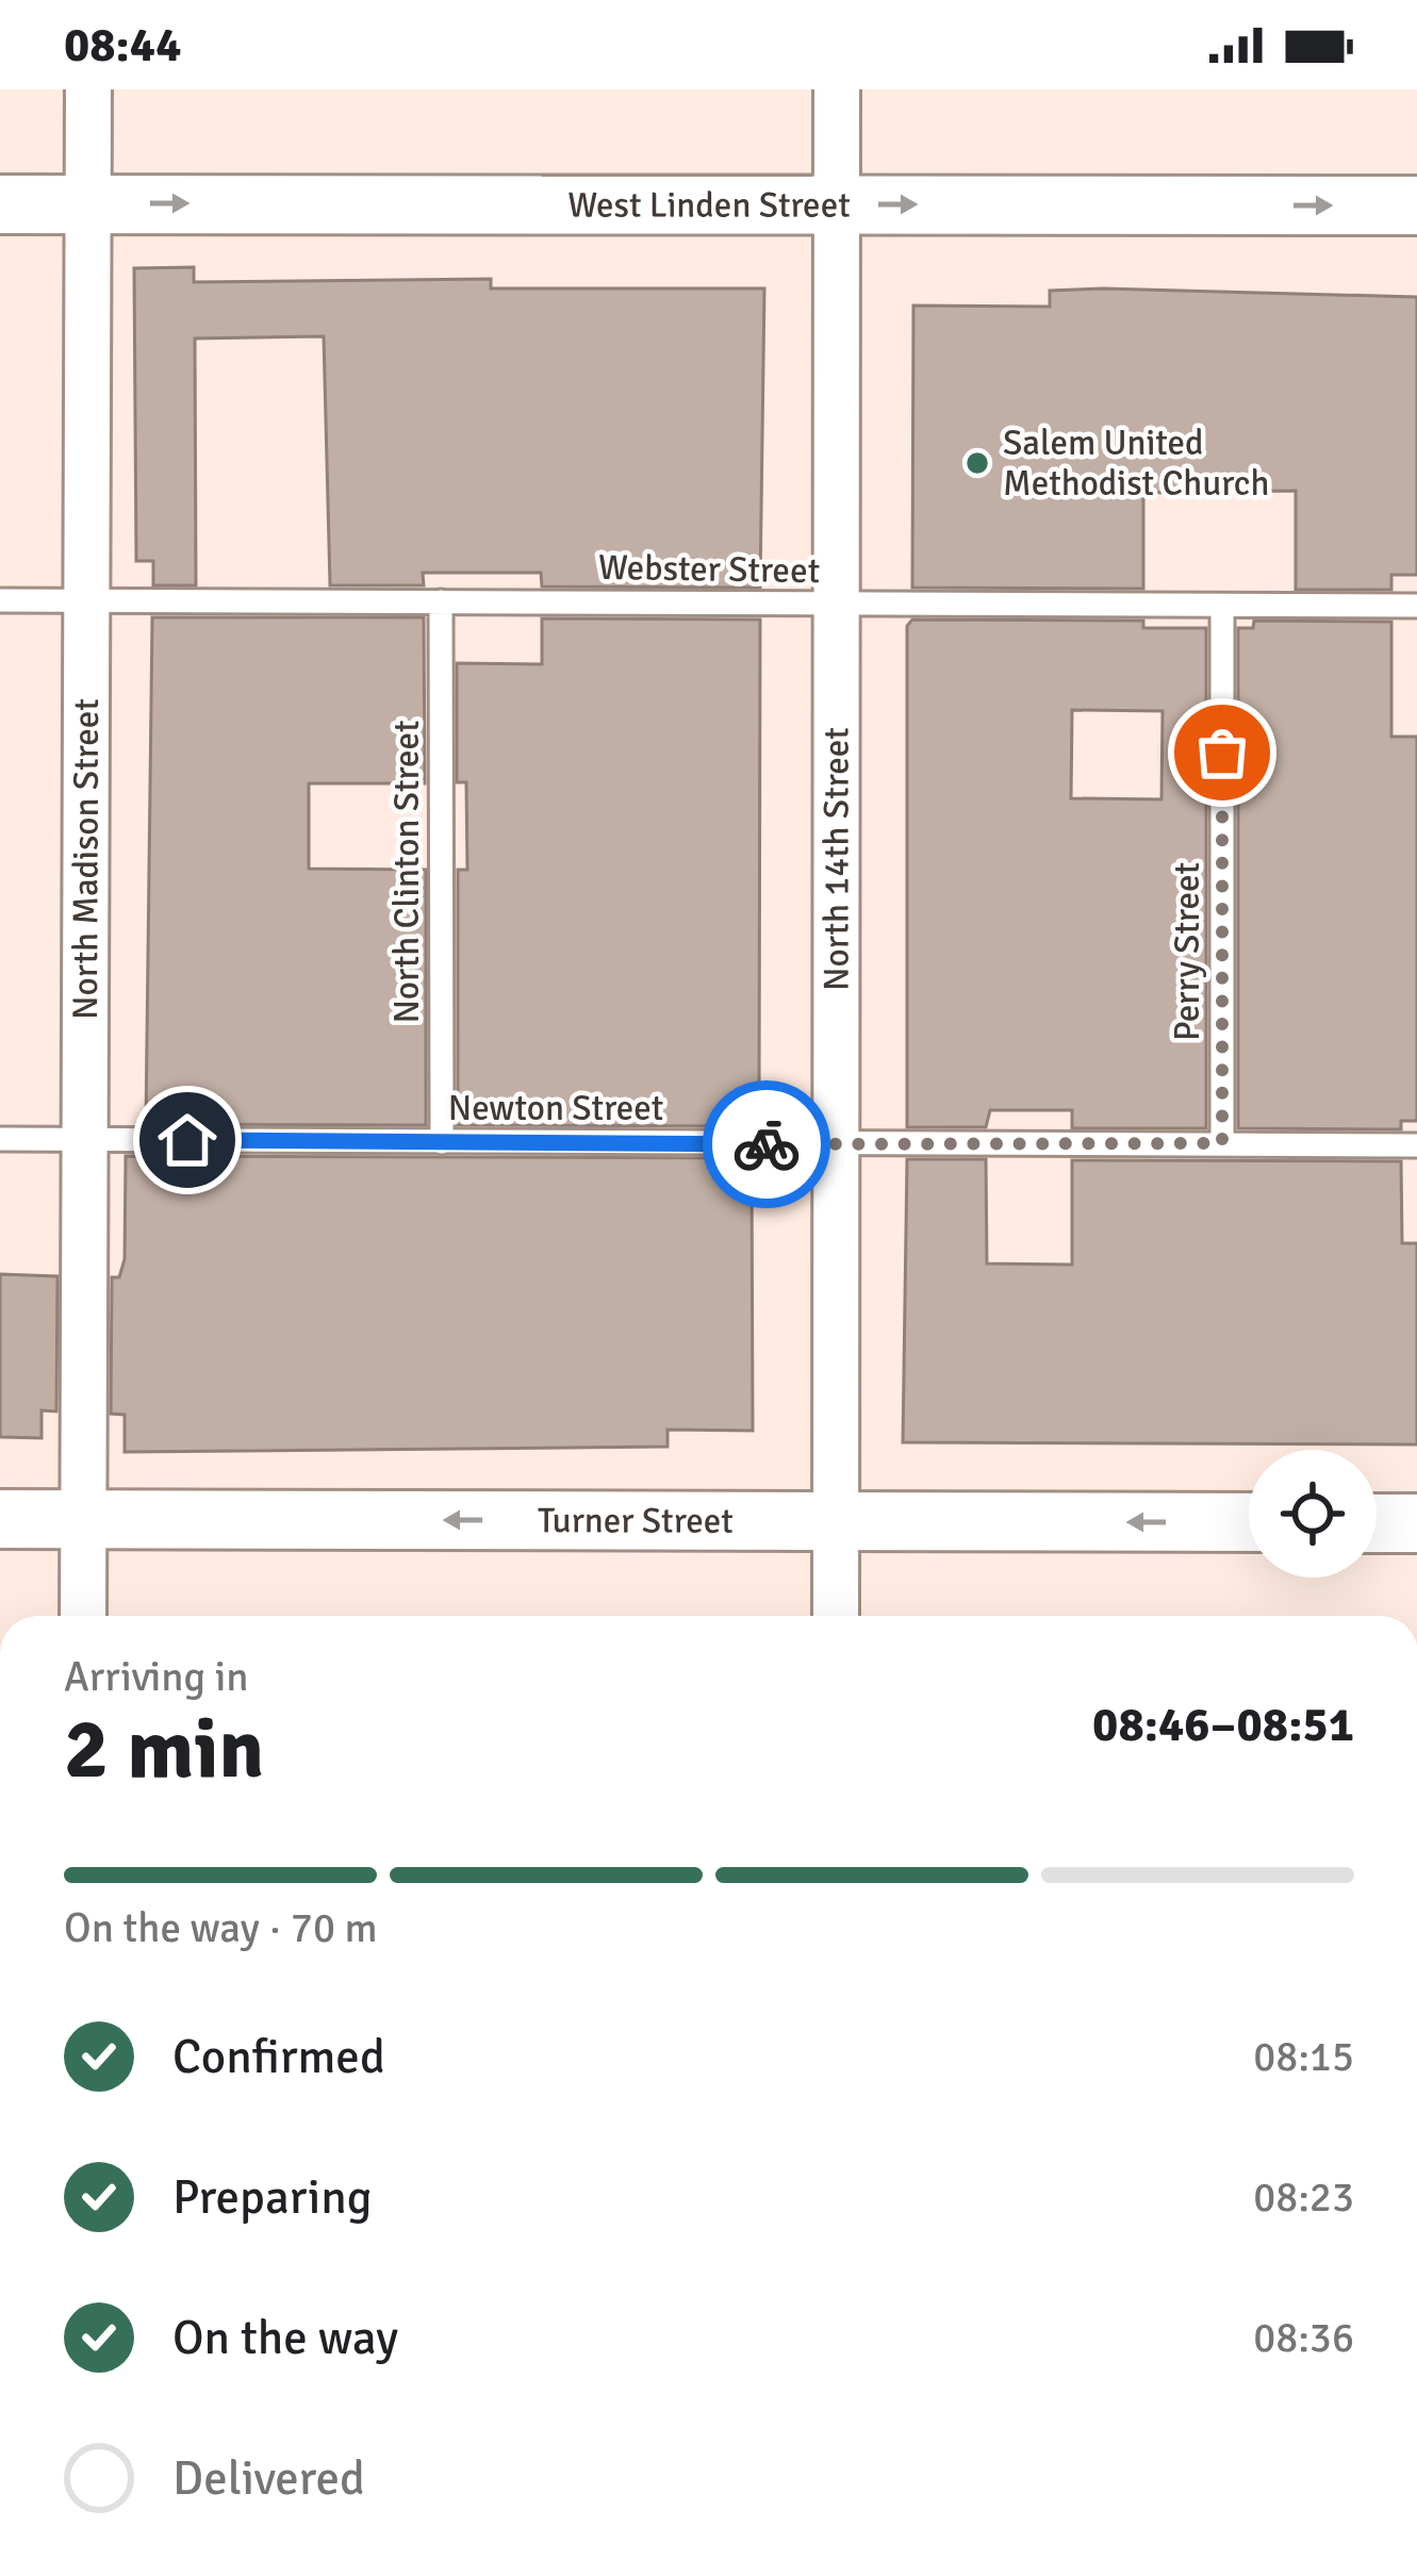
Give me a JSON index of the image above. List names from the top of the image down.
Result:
{
  "streets": {
    "street": [
      "West Linden Street",
      "North Madison Street",
      "North 14th Street",
      "Turner Street"
    ],
    "lane": [
      "Webster Street",
      "North Clinton Street",
      "Perry Street",
      "Newton Street"
    ]
  },
  "crossings": [
    ["West Linden Street", "North Madison Street"],
    ["West Linden Street", "North 14th Street"],
    ["Webster Street", "North Madison Street"],
    ["Webster Street", "North 14th Street"],
    ["Webster Street", "North Clinton Street"],
    ["Webster Street", "Perry Street"],
    ["North Madison Street", "Newton Street"],
    ["North Madison Street", "Turner Street"],
    ["North 14th Street", "Newton Street"],
    ["North 14th Street", "Turner Street"],
    ["North Clinton Street", "Newton Street"],
    ["Perry Street", "Newton Street"]
  ],
  "one_way": ["West Linden Street", "Turner Street"],
  "places": ["Salem United Methodist Church"],
  "page": {
    "status": "08:44",
    "heading": ["2 min", "Arriving in", "08:46–08:51"],
    "bar": "On the way · 70 m",
    "list": [
      ["Confirmed", "08:15"],
      ["Preparing", "08:23"],
      ["On the way", "08:36"],
      "Delivered"
    ]
  }
}
